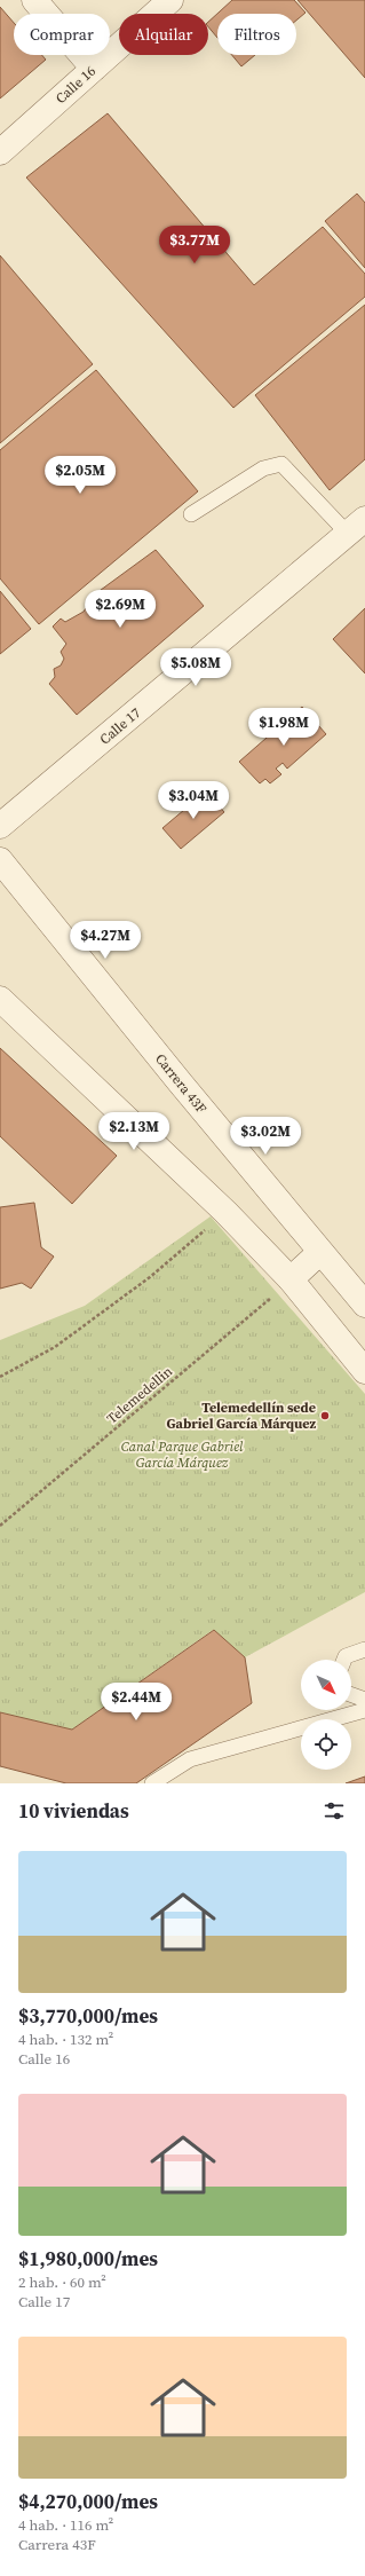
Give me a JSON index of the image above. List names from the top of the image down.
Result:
{
  "streets": {
    "street": ["Calle 16", "Calle 17", "Carrera 43F"],
    "path": ["Telemedellin"]
  },
  "parks": ["Canal Parque Gabriel García Márquez"],
  "places": ["Telemedellín sede Gabriel García Márquez"],
  "north": "bottom right",
  "page": {
    "chip": ["Comprar", "Alquilar", "Filtros"],
    "price": [
      "$3.77M",
      "$2.05M",
      "$2.69M",
      "$5.08M",
      "$1.98M",
      "$3.04M",
      "$4.27M",
      "$2.13M",
      "$3.02M",
      "$2.44M"
    ],
    "heading": "10 viviendas",
    "list": [
      {
        "name": "$3,770,000/mes",
        "note": "4 hab. · 132 m² · Calle 16"
      },
      {
        "name": "$1,980,000/mes",
        "note": "2 hab. · 60 m² · Calle 17"
      },
      {
        "name": "$4,270,000/mes",
        "note": "4 hab. · 116 m² · Carrera 43F"
      }
    ]
  }
}
